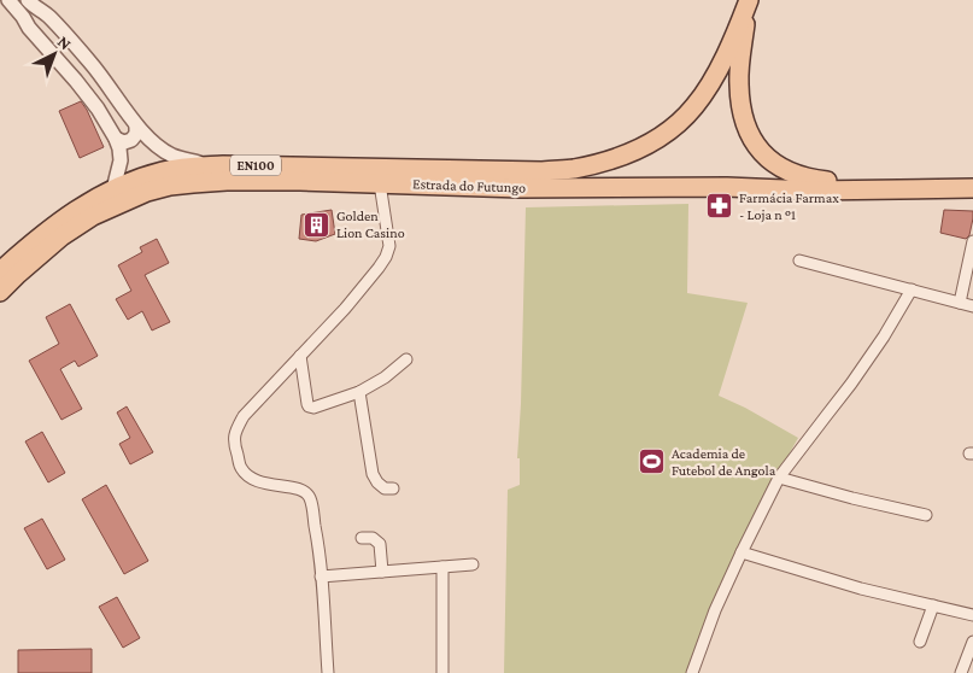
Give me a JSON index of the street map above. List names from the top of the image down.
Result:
{
  "streets": {
    "main road": ["EN100", "Estrada do Futungo"]
  },
  "places": {
    "pharmacy": ["Farmácia Farmax - Loja n º1"],
    "building": ["Golden Lion Casino"],
    "sports": ["Academia de Futebol de Angola"]
  },
  "north": "top right"
}
